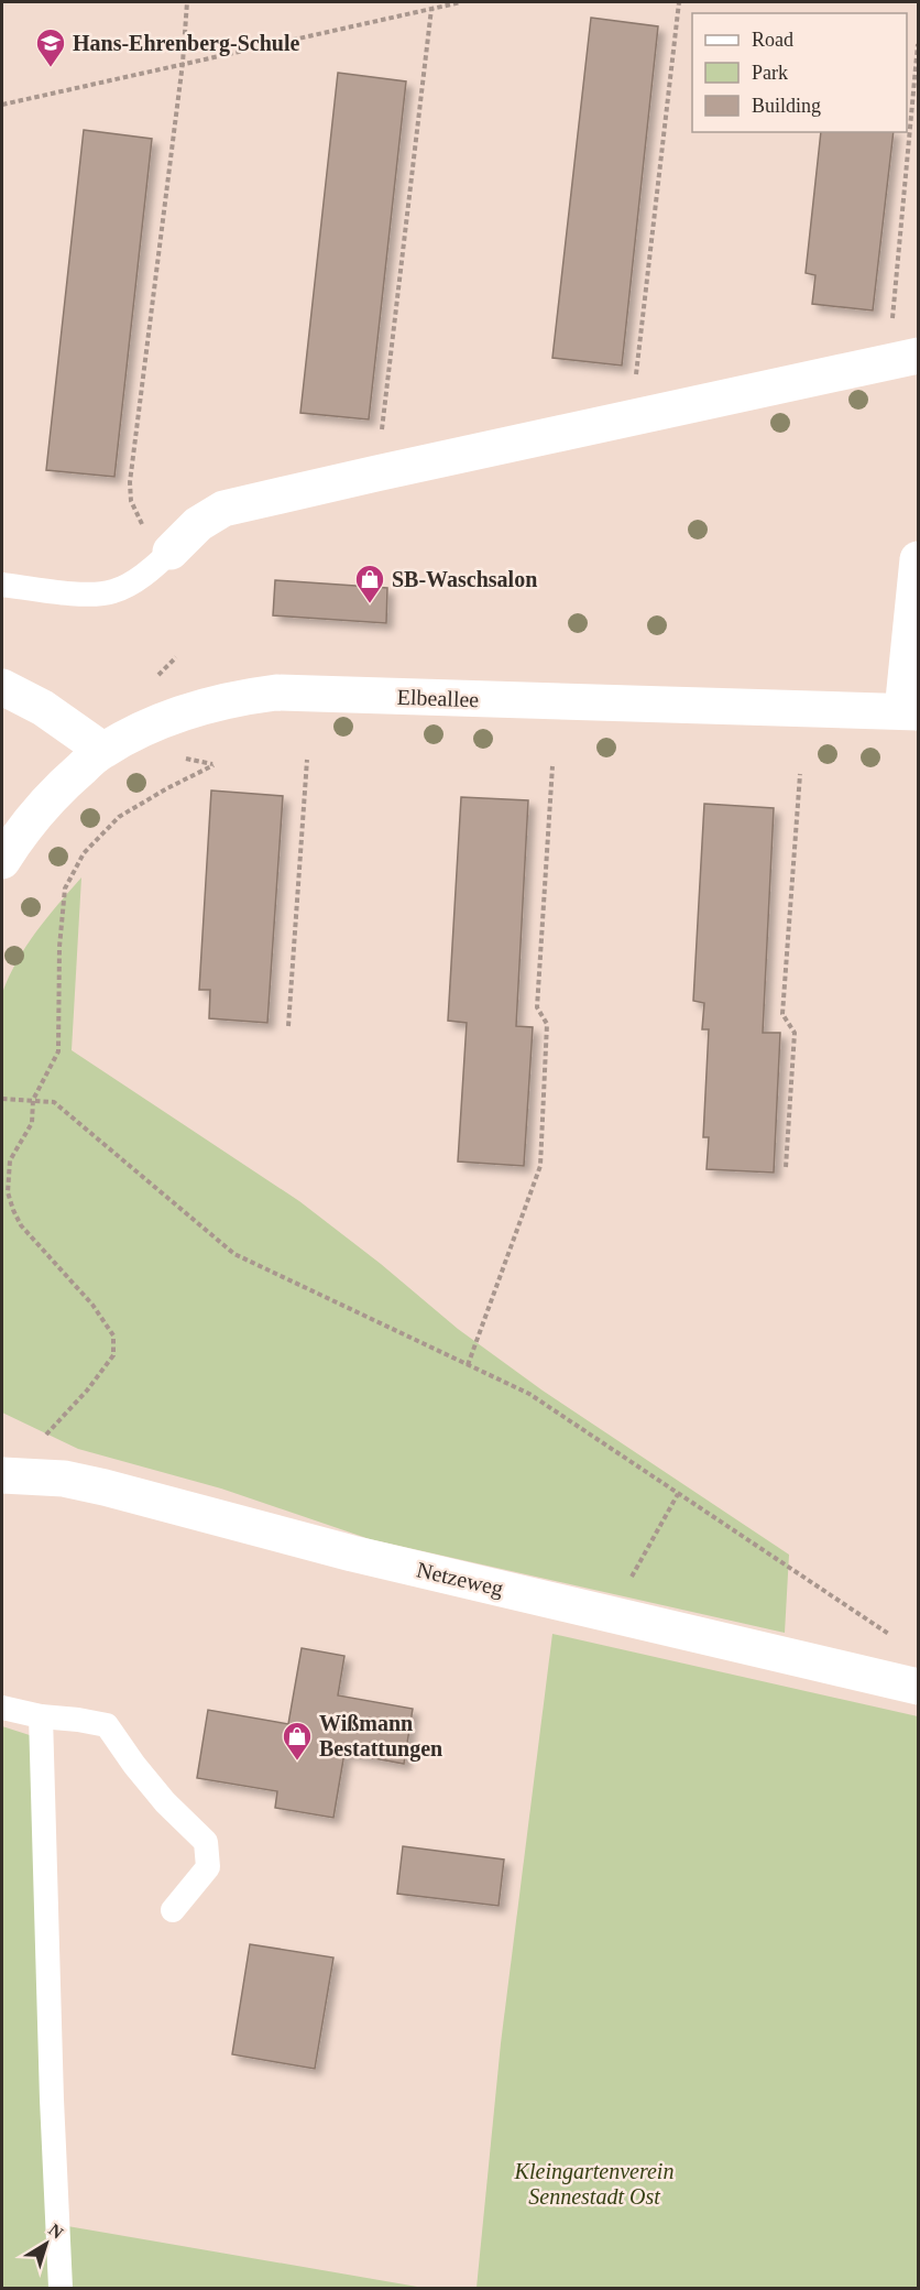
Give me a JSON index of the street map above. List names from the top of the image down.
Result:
{
  "streets": {
    "street": ["Elbeallee", "Netzeweg"]
  },
  "parks": ["Kleingartenverein Sennestadt Ost"],
  "places": {
    "school or university": ["Hans-Ehrenberg-Schule"],
    "shop": ["SB-Waschsalon", "Wißmann Bestattungen"]
  },
  "legend": ["Road", "Park", "Building"],
  "north": "top right"
}
